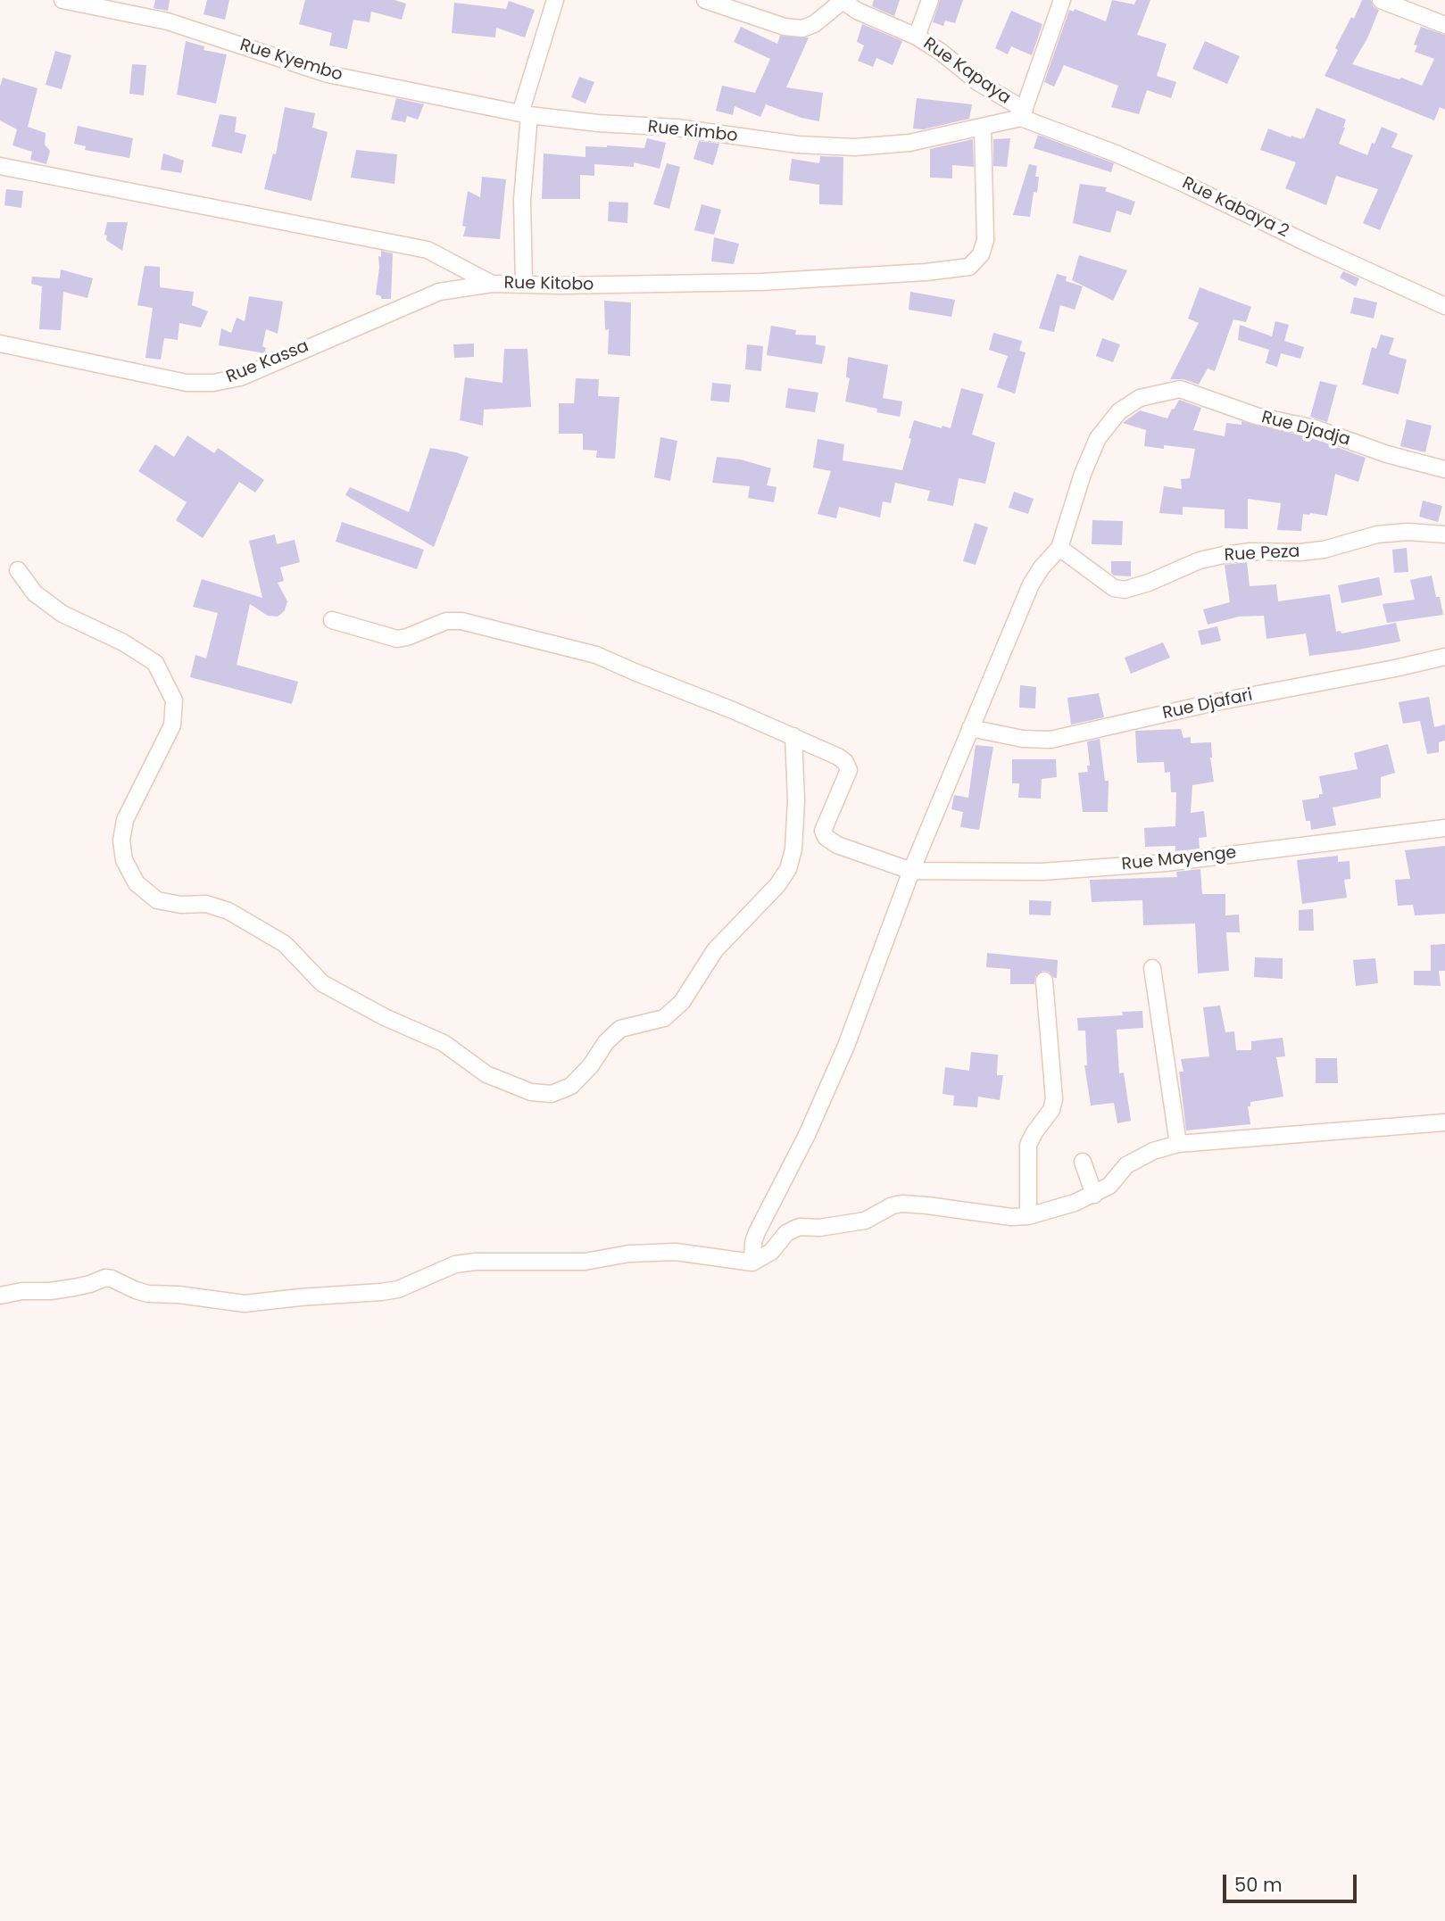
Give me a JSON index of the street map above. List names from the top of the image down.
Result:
{
  "streets": {
    "street": [
      "Rue Kyembo",
      "Rue Kapaya",
      "Rue Kimbo",
      "Rue Kabaya 2",
      "Rue Kitobo",
      "Rue Kassa",
      "Rue Djadja",
      "Rue Peza",
      "Rue Djafari",
      "Rue Mayenge"
    ]
  },
  "crossings": [
    ["Rue Kyembo", "Rue Kimbo"],
    ["Rue Kapaya", "Rue Kimbo"],
    ["Rue Kapaya", "Rue Kabaya 2"],
    ["Rue Kimbo", "Rue Kabaya 2"],
    ["Rue Kimbo", "Rue Kitobo"],
    ["Rue Kitobo", "Rue Kassa"],
    ["Rue Djadja", "Rue Peza"]
  ],
  "scale_bar": "50 m"
}
